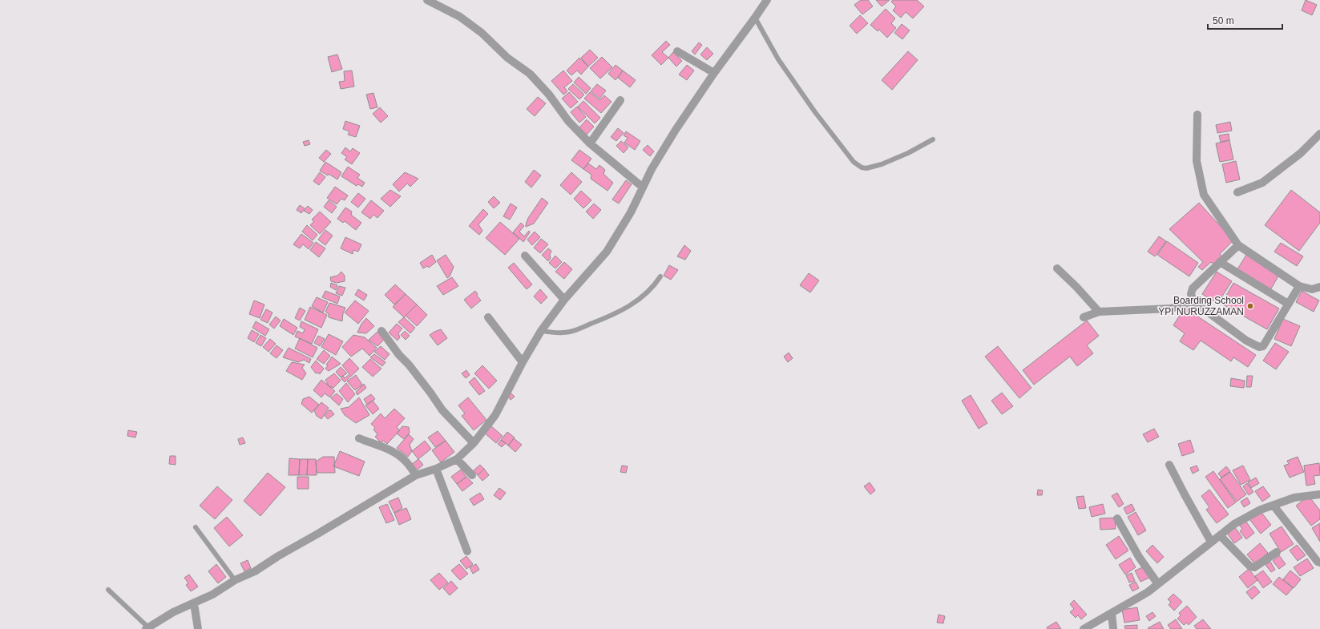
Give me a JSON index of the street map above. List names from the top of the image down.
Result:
{
  "places": ["Boarding School YPI NURUZZAMAN"],
  "scale_bar": "50 m"
}
